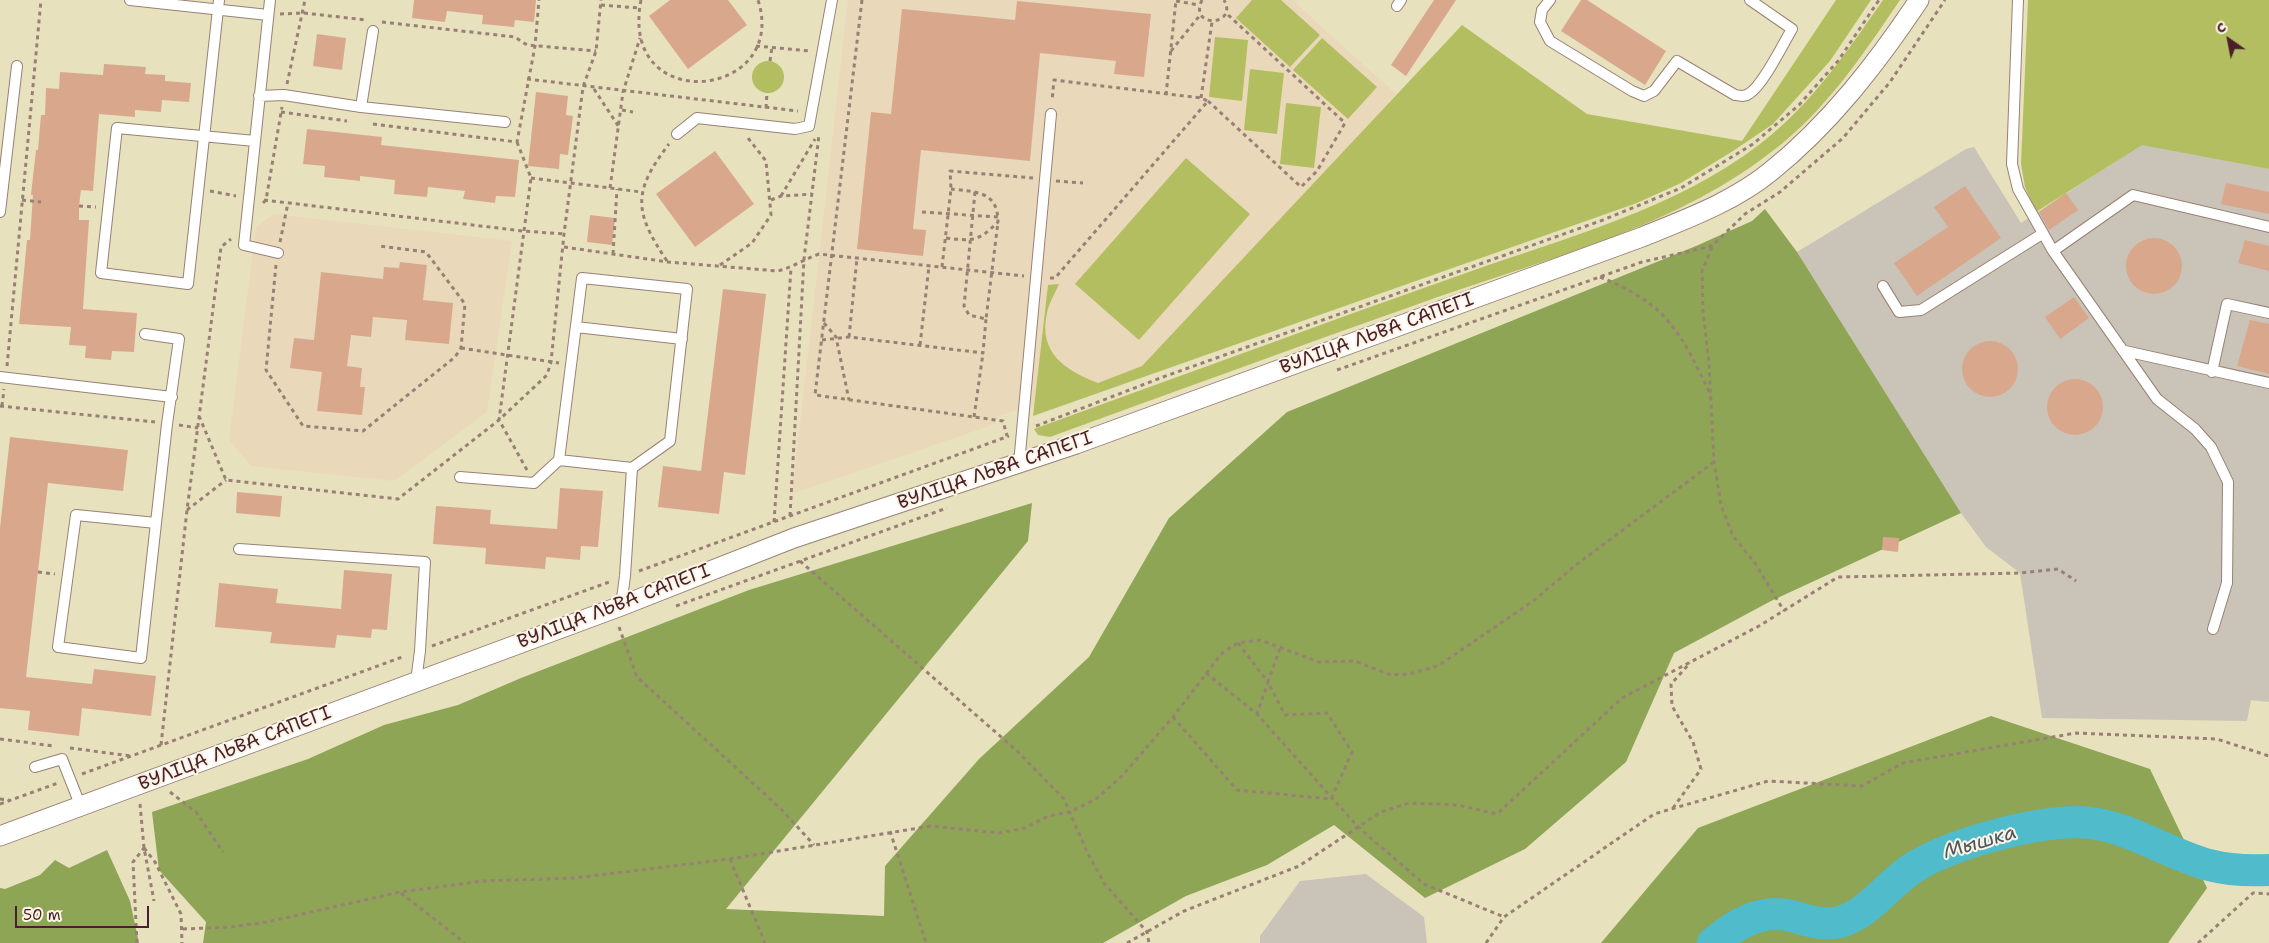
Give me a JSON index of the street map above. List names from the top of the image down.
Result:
{
  "streets": {
    "street": ["ВУЛІЦА ЛЬВА САПЕГІ"]
  },
  "water": ["Мышка"],
  "scale_bar": "50 m",
  "north": "top left"
}
